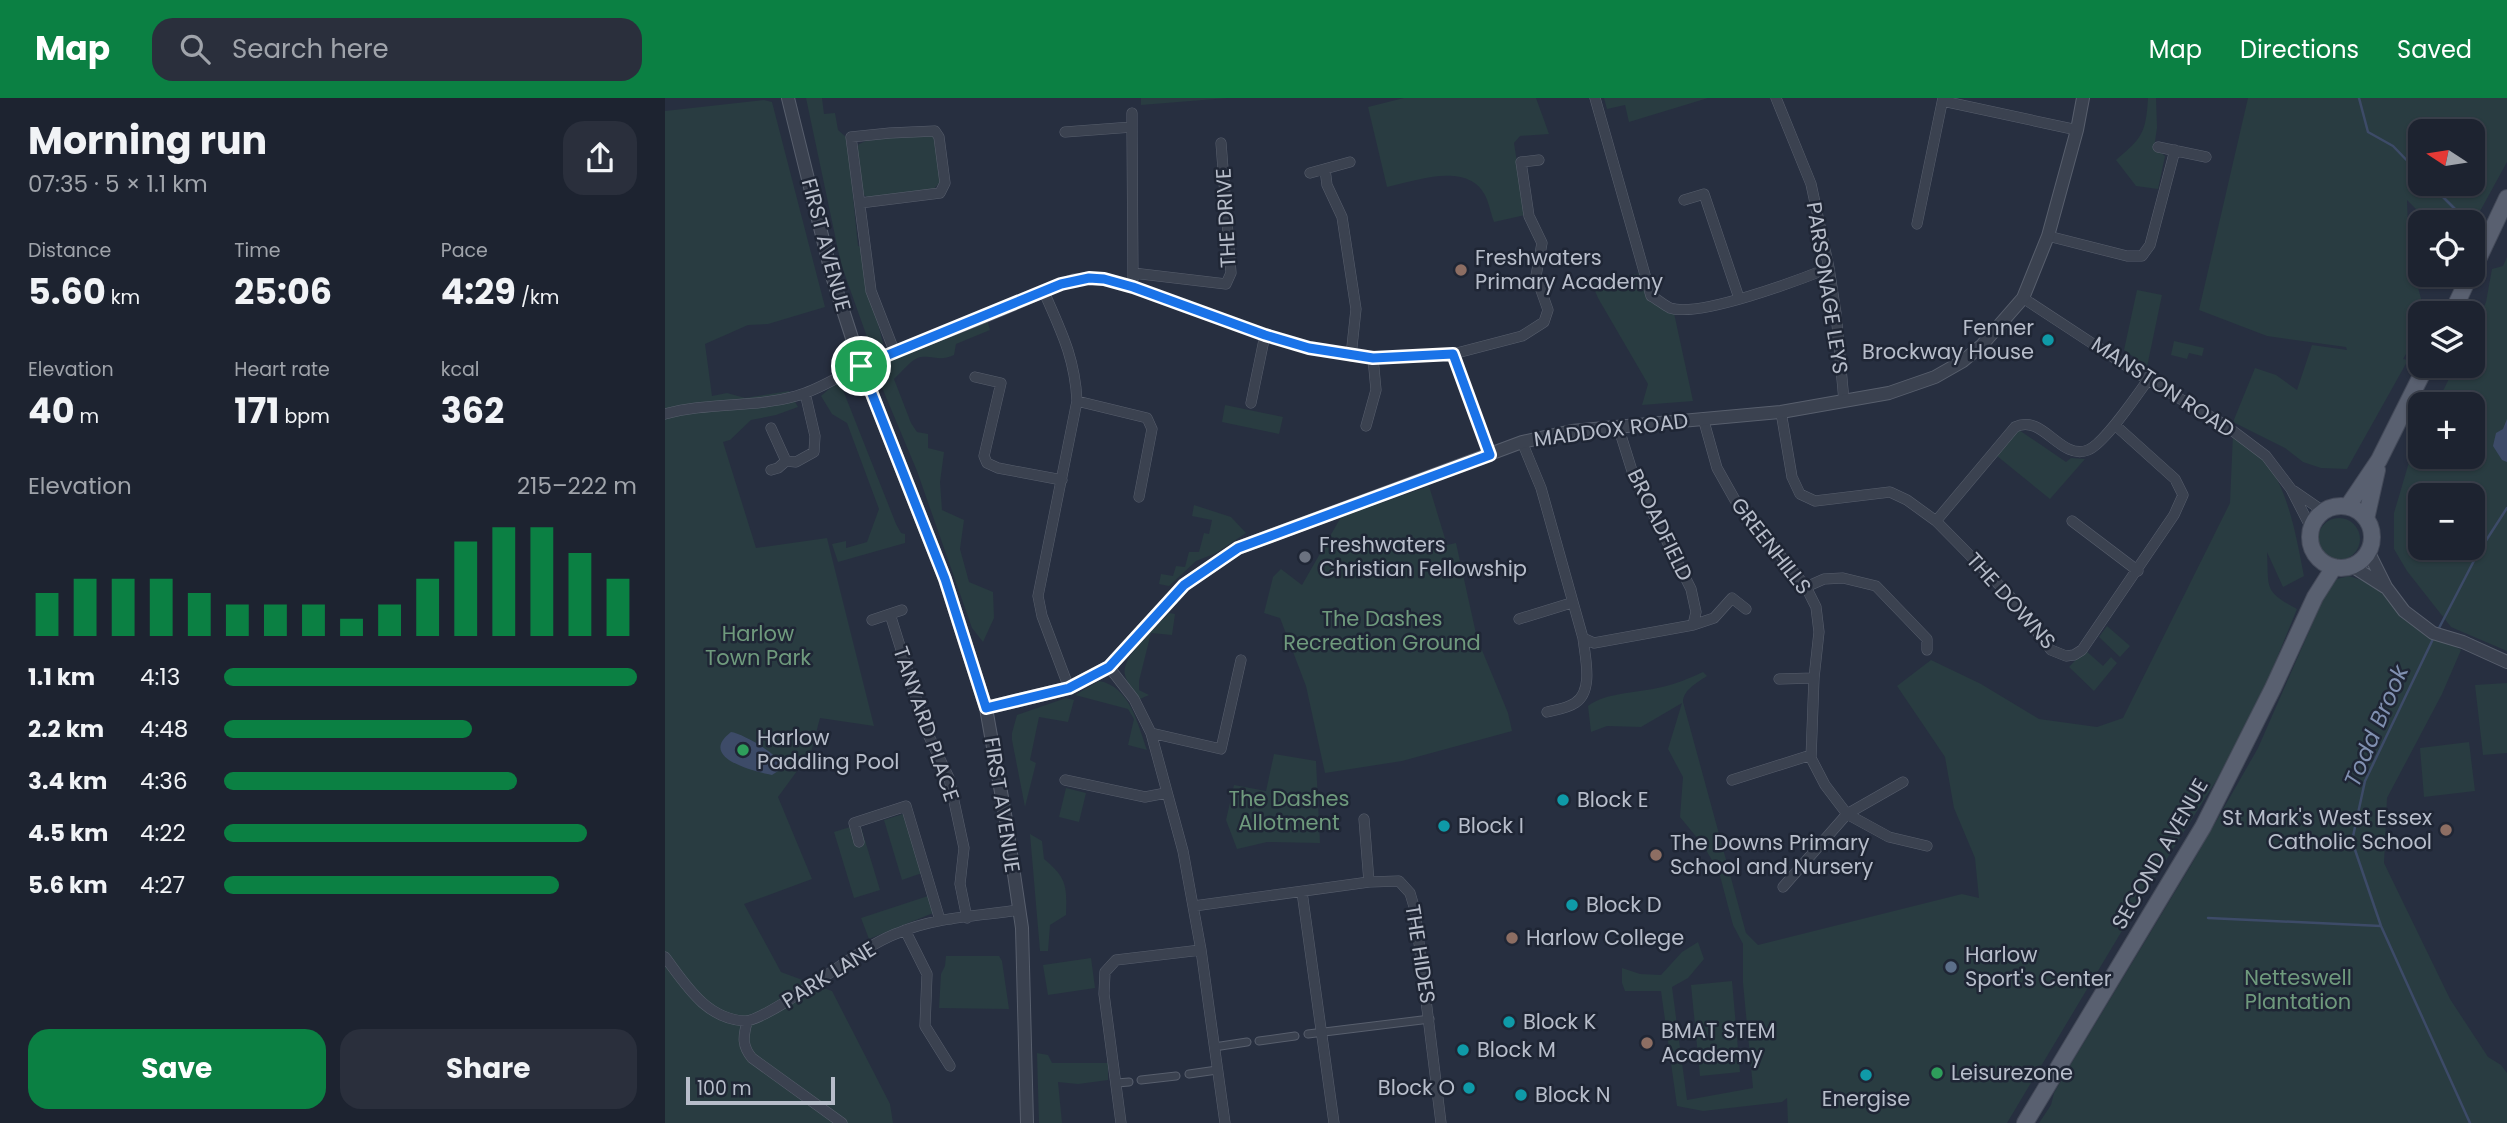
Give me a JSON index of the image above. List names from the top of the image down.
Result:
{
  "streets": {
    "main road": ["SECOND AVENUE"],
    "street": [
      "THE DRIVE",
      "FIRST AVENUE",
      "PARSONAGE LEYS",
      "MANSTON ROAD",
      "MADDOX ROAD",
      "BROADFIELD",
      "GREENHILLS",
      "THE DOWNS",
      "TANYARD PLACE",
      "THE HIDES",
      "PARK LANE"
    ]
  },
  "crossings": [
    ["FIRST AVENUE", "MADDOX ROAD"],
    ["FIRST AVENUE", "PARK LANE"],
    ["PARSONAGE LEYS", "MADDOX ROAD"],
    ["MANSTON ROAD", "MADDOX ROAD"],
    ["MANSTON ROAD", "SECOND AVENUE"],
    ["MADDOX ROAD", "BROADFIELD"],
    ["MADDOX ROAD", "GREENHILLS"],
    ["MADDOX ROAD", "THE DOWNS"],
    ["TANYARD PLACE", "PARK LANE"]
  ],
  "water": ["Todd Brook"],
  "parks": [
    "The Dashes Recreation Ground",
    "Harlow Town Park",
    "The Dashes Allotment",
    "Netteswell Plantation"
  ],
  "places": [
    "Freshwaters Primary Academy",
    "Fenner Brockway House",
    "Freshwaters Christian Fellowship",
    "Harlow Paddling Pool",
    "Block E",
    "Block I",
    "St Mark's West Essex Catholic School",
    "The Downs Primary School and Nursery",
    "Block D",
    "Harlow College",
    "Harlow Sport's Center",
    "Block K",
    "BMAT STEM Academy",
    "Block M",
    "Leisurezone",
    "Energise",
    "Block O",
    "Block N"
  ],
  "scale_bar": "100 m",
  "north": "left",
  "page": {
    "header": "Map",
    "search": "Search here",
    "nav": ["Map", "Directions", "Saved"],
    "heading": ["Morning run", "07:35 · 5 × 1.1 km"],
    "map_buttons": ["+", "−"],
    "stats": [
      ["Distance", "5.60 km"],
      ["Time", "25:06"],
      ["Pace", "4:29 /km"],
      ["Elevation", "40 m"],
      ["Heart rate", "171 bpm"],
      ["kcal", "362"]
    ],
    "chart": ["Elevation", "215–222 m"],
    "list": [
      {
        "name": "1.1 km",
        "note": "4:13"
      },
      {
        "name": "2.2 km",
        "note": "4:48"
      },
      {
        "name": "3.4 km",
        "note": "4:36"
      },
      {
        "name": "4.5 km",
        "note": "4:22"
      },
      {
        "name": "5.6 km",
        "note": "4:27"
      }
    ],
    "buttons": ["Save", "Share"],
    "scale": "100 m"
  }
}
